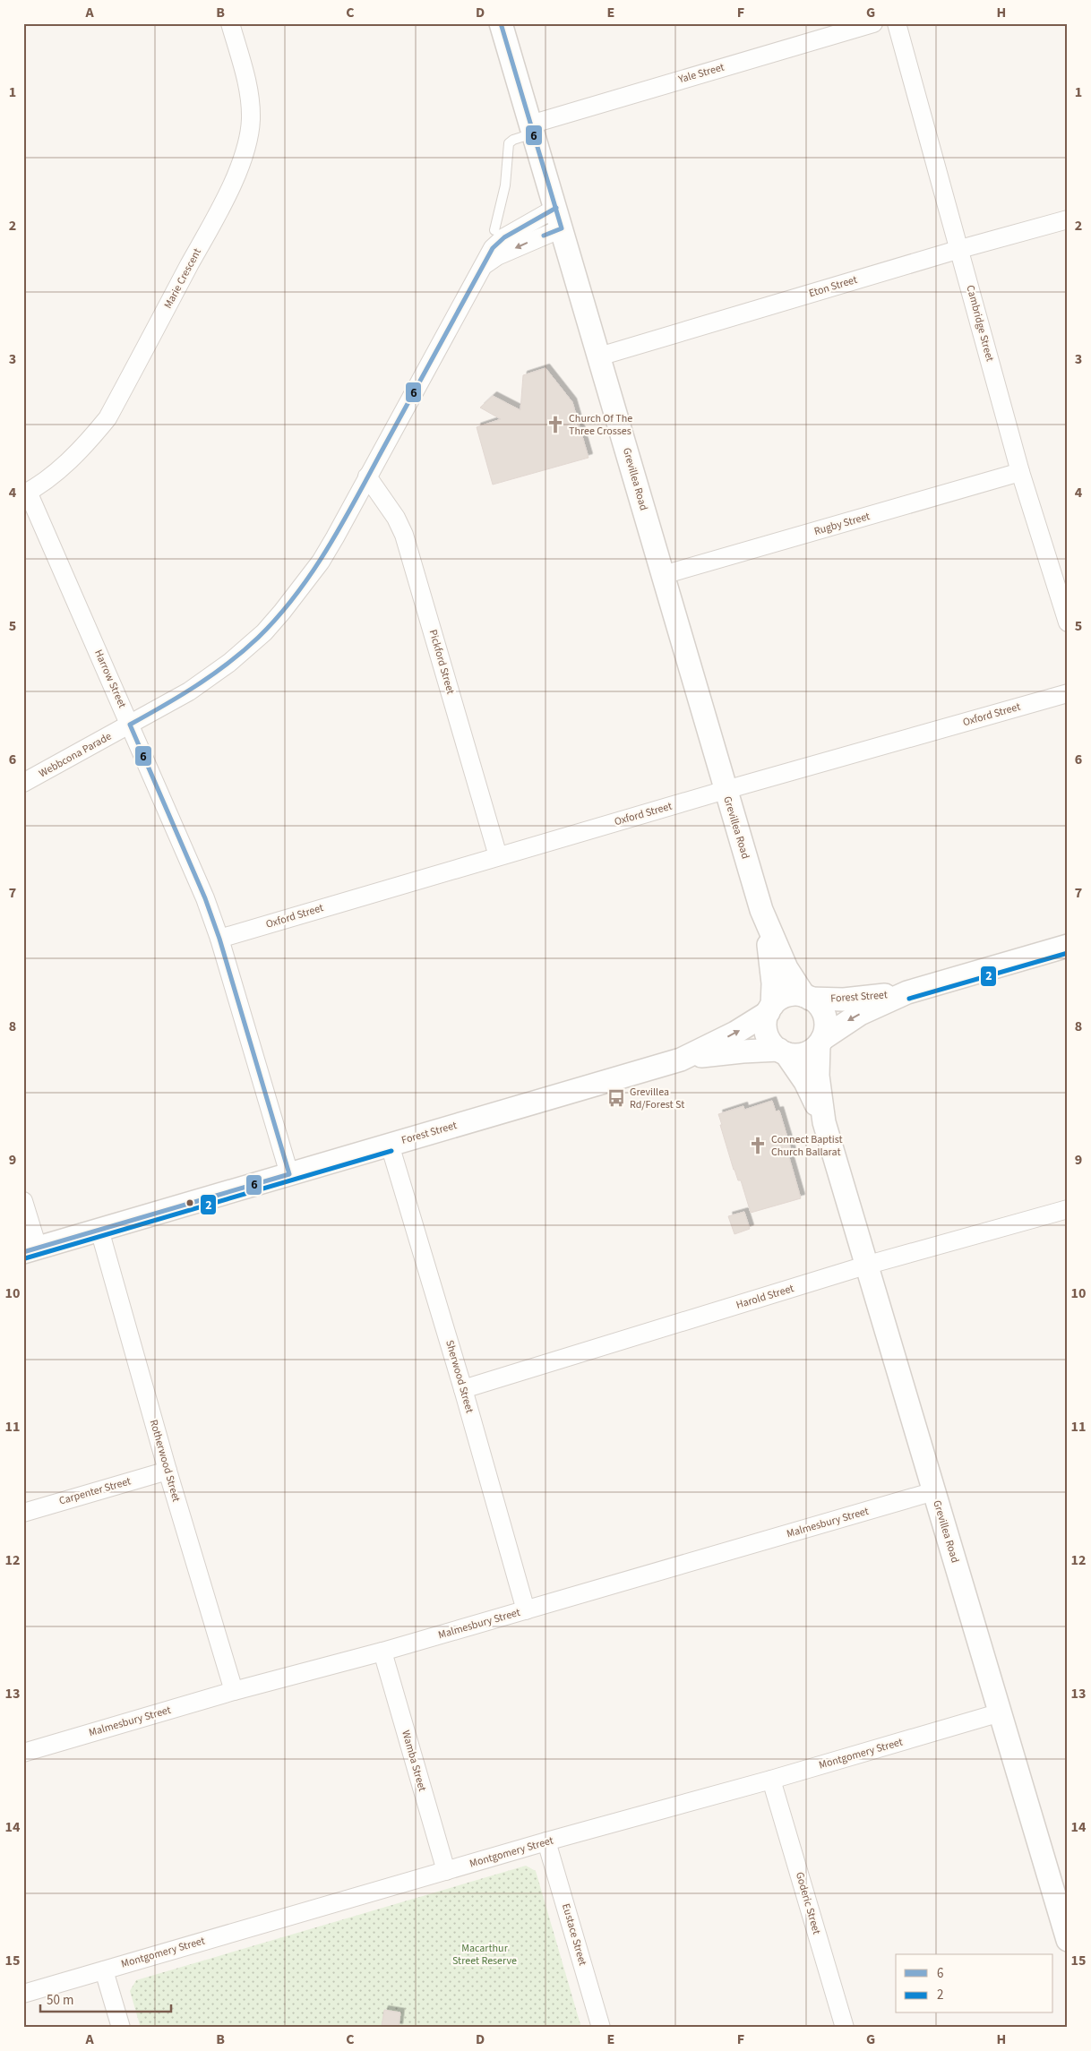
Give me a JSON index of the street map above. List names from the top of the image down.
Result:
{
  "streets": {
    "street": [
      "Yale Street",
      "Marie Crescent",
      "Eton Street",
      "Cambridge Street",
      "Grevillea Road",
      "Rugby Street",
      "Pickford Street",
      "Harrow Street",
      "Oxford Street",
      "Webbcona Parade",
      "Forest Street",
      "Harold Street",
      "Sherwood Street",
      "Rotherwood Street",
      "Carpenter Street",
      "Malmesbury Street",
      "Montgomery Street",
      "Wamba Street",
      "Goderic Street",
      "Eustace Street"
    ]
  },
  "crossings": [
    ["Yale Street", "Grevillea Road"],
    ["Marie Crescent", "Harrow Street"],
    ["Eton Street", "Cambridge Street"],
    ["Eton Street", "Grevillea Road"],
    ["Cambridge Street", "Rugby Street"],
    ["Grevillea Road", "Rugby Street"],
    ["Grevillea Road", "Oxford Street"],
    ["Grevillea Road", "Webbcona Parade"],
    ["Grevillea Road", "Forest Street"],
    ["Grevillea Road", "Harold Street"],
    ["Grevillea Road", "Malmesbury Street"],
    ["Grevillea Road", "Montgomery Street"],
    ["Pickford Street", "Oxford Street"],
    ["Pickford Street", "Webbcona Parade"],
    ["Harrow Street", "Oxford Street"],
    ["Harrow Street", "Webbcona Parade"],
    ["Harrow Street", "Forest Street"],
    ["Forest Street", "Sherwood Street"],
    ["Forest Street", "Rotherwood Street"],
    ["Harold Street", "Sherwood Street"],
    ["Sherwood Street", "Malmesbury Street"],
    ["Rotherwood Street", "Carpenter Street"],
    ["Rotherwood Street", "Malmesbury Street"],
    ["Malmesbury Street", "Wamba Street"],
    ["Montgomery Street", "Wamba Street"],
    ["Montgomery Street", "Goderic Street"],
    ["Montgomery Street", "Eustace Street"]
  ],
  "parks": ["Macarthur Street Reserve"],
  "places": {
    "church": ["Church Of The Three Crosses", "Connect Baptist Church Ballarat"],
    "bus stop": ["Grevillea Rd/Forest St"]
  },
  "lines": ["transit line 6", "transit line 2"],
  "legend": ["6", "2"],
  "scale_bar": "50 m",
  "grid": {
    "columns": [
      "A",
      "B",
      "C",
      "D",
      "E",
      "F",
      "G",
      "H"
    ],
    "rows": [
      "1",
      "2",
      "3",
      "4",
      "5",
      "6",
      "7",
      "8",
      "9",
      "10",
      "11",
      "12",
      "13",
      "14",
      "15"
    ]
  }
}
